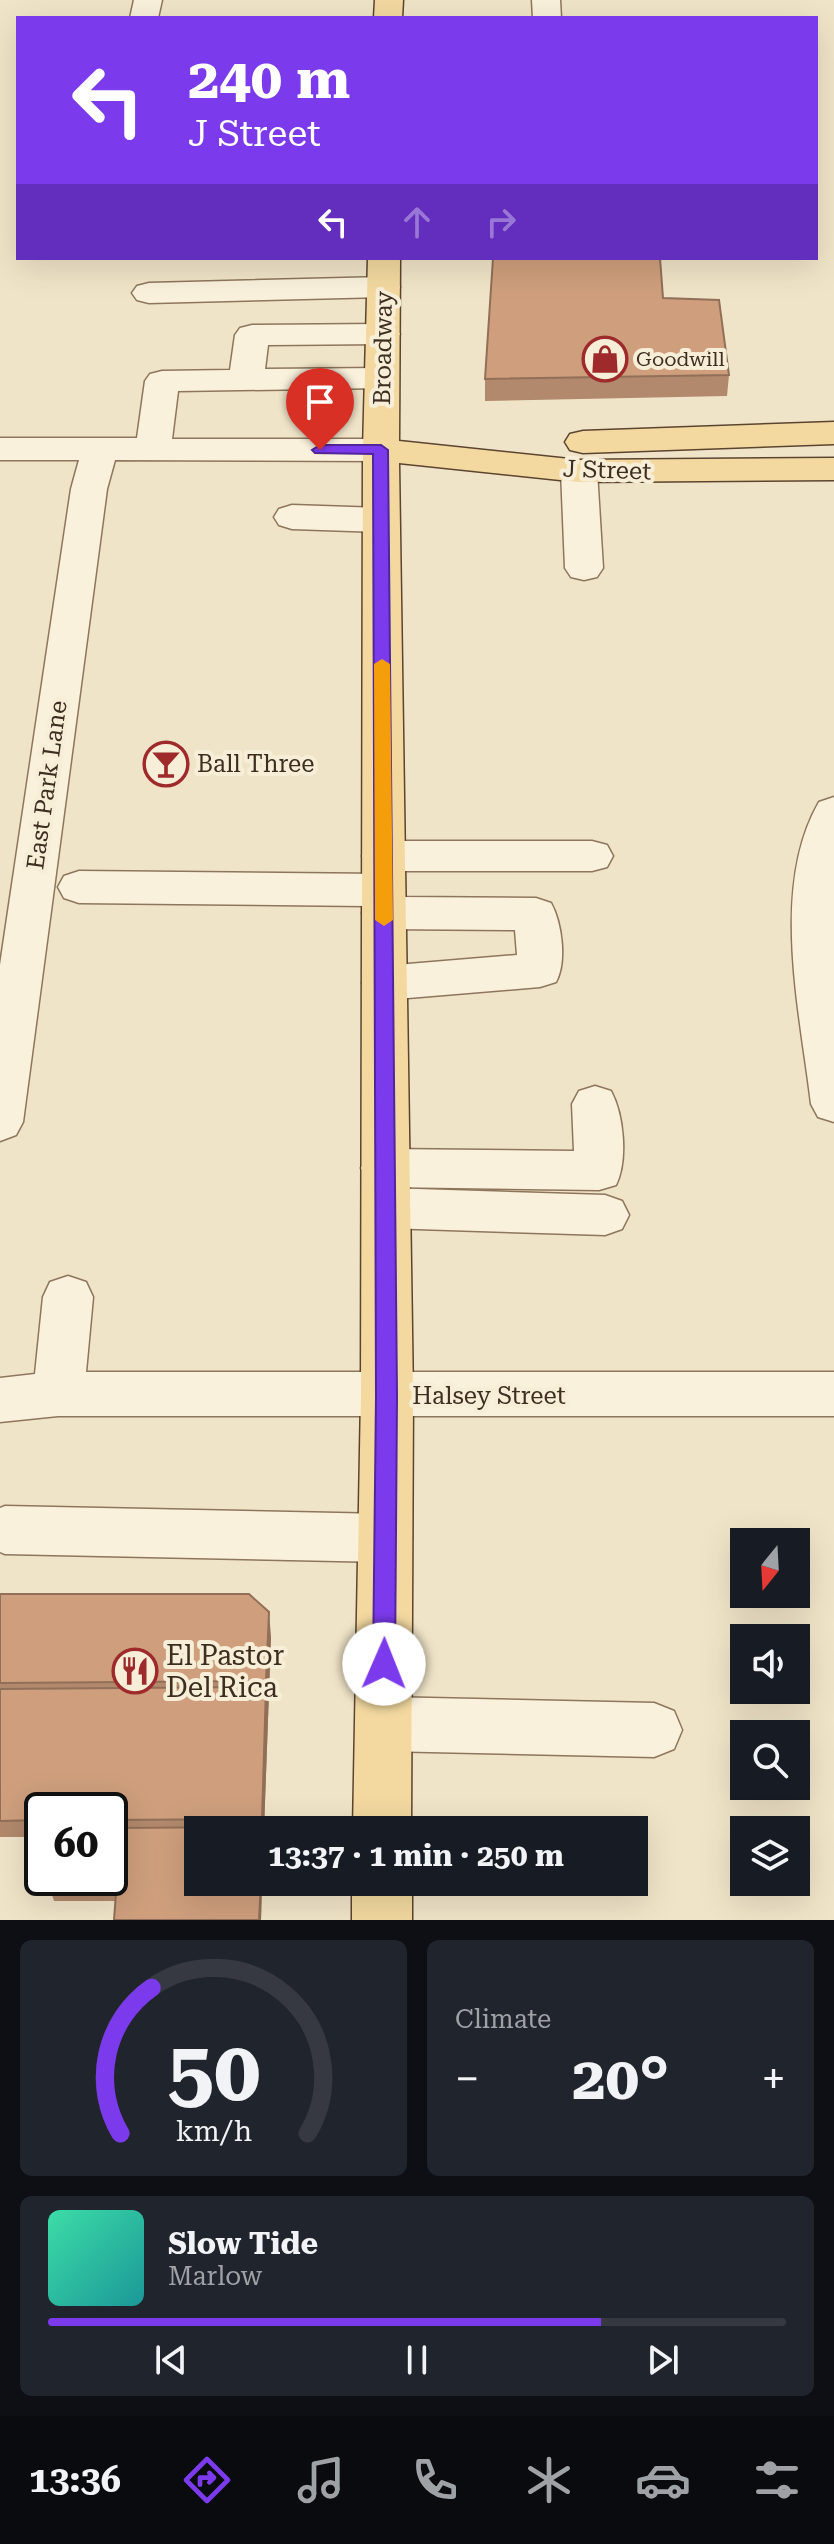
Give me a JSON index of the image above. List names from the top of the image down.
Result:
{
  "streets": {
    "main road": ["Broadway", "J Street"],
    "street": ["East Park Lane", "Halsey Street"]
  },
  "crossings": [
    ["Broadway", "J Street"],
    ["Broadway", "Halsey Street"],
    ["J Street", "East Park Lane"]
  ],
  "places": {
    "shop": ["Goodwill"],
    "bar": ["Ball Three"],
    "restaurant": ["El Pastor Del Rica"]
  },
  "north": "bottom",
  "page": {
    "turn": ["240 m", "J Street"],
    "limit": "60",
    "trip": "13:37 · 1 min · 250 m",
    "tile": "Climate",
    "heat": ["−", "20°", "+"],
    "song": ["Slow Tide", "Marlow"],
    "tabs": "13:36",
    "gauge": ["50", "km/h"]
  }
}
